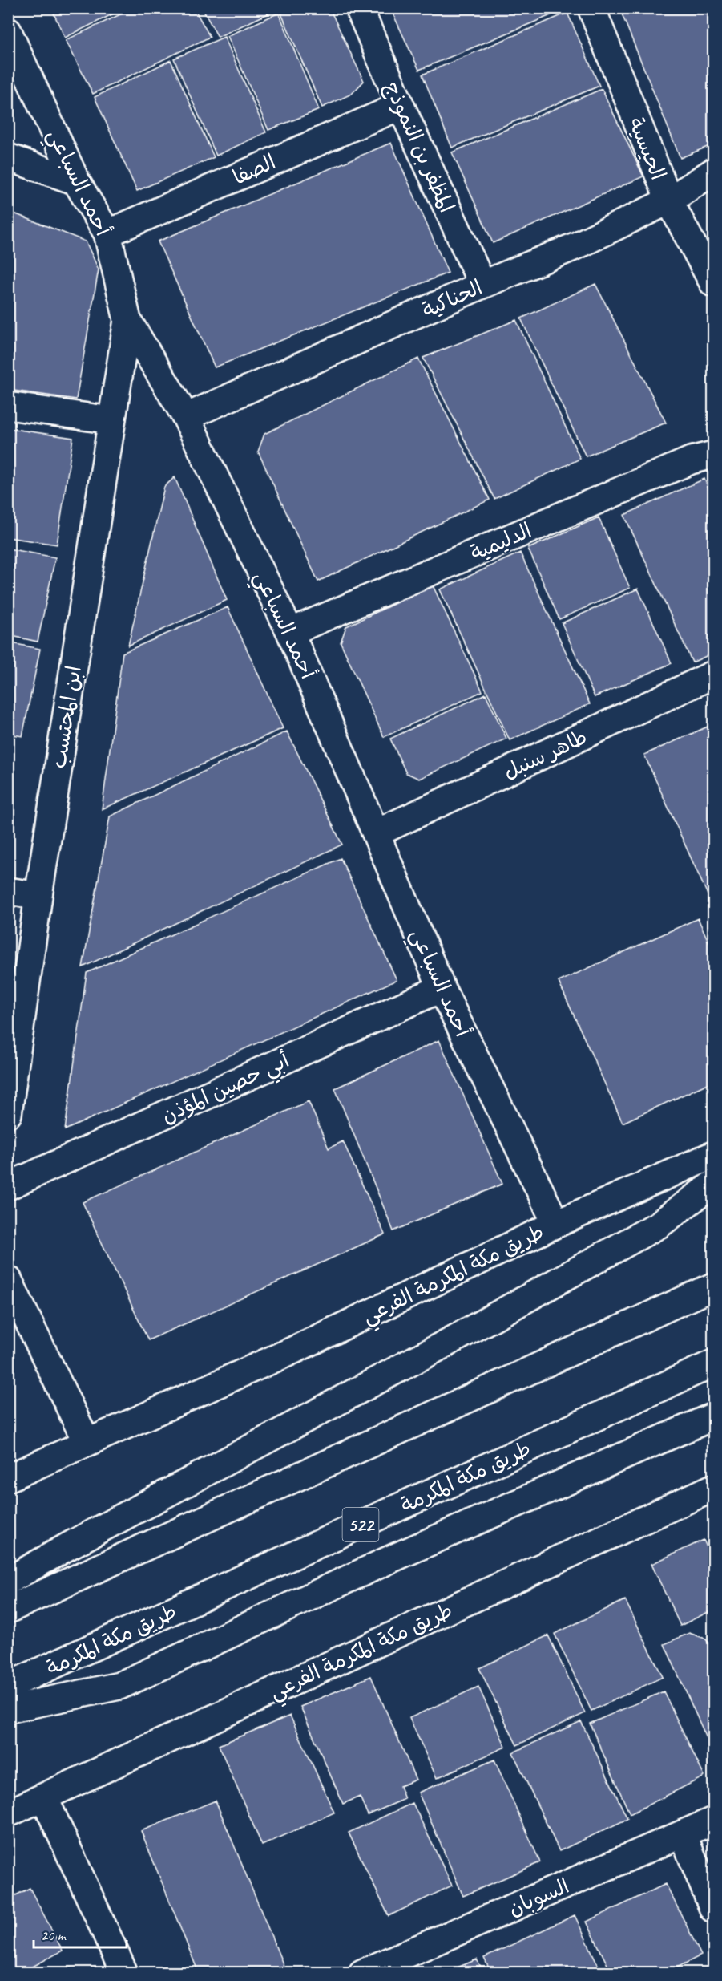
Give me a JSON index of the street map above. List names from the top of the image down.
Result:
{
  "streets": {
    "main road": [
      "المظفر بن النموذج",
      "الحيسية",
      "الصفا",
      "أحمد السباعي",
      "الحناكية",
      "الدليمية",
      "ابن المحتسب",
      "طاهر سنبل",
      "أبي حصين المؤذن",
      "طريق مكة المكرمة الفرعي",
      "طريق مكة المكرمة",
      "522",
      "السوبان"
    ]
  },
  "crossings": [
    ["المظفر بن النموذج", "الصفا"],
    ["المظفر بن النموذج", "الحناكية"],
    ["الحيسية", "الحناكية"],
    ["الصفا", "أحمد السباعي"],
    ["أحمد السباعي", "الحناكية"],
    ["أحمد السباعي", "الدليمية"],
    ["أحمد السباعي", "ابن المحتسب"],
    ["أحمد السباعي", "طاهر سنبل"],
    ["أحمد السباعي", "أبي حصين المؤذن"],
    ["أحمد السباعي", "طريق مكة المكرمة الفرعي"]
  ],
  "scale_bar": "20 m"
}
